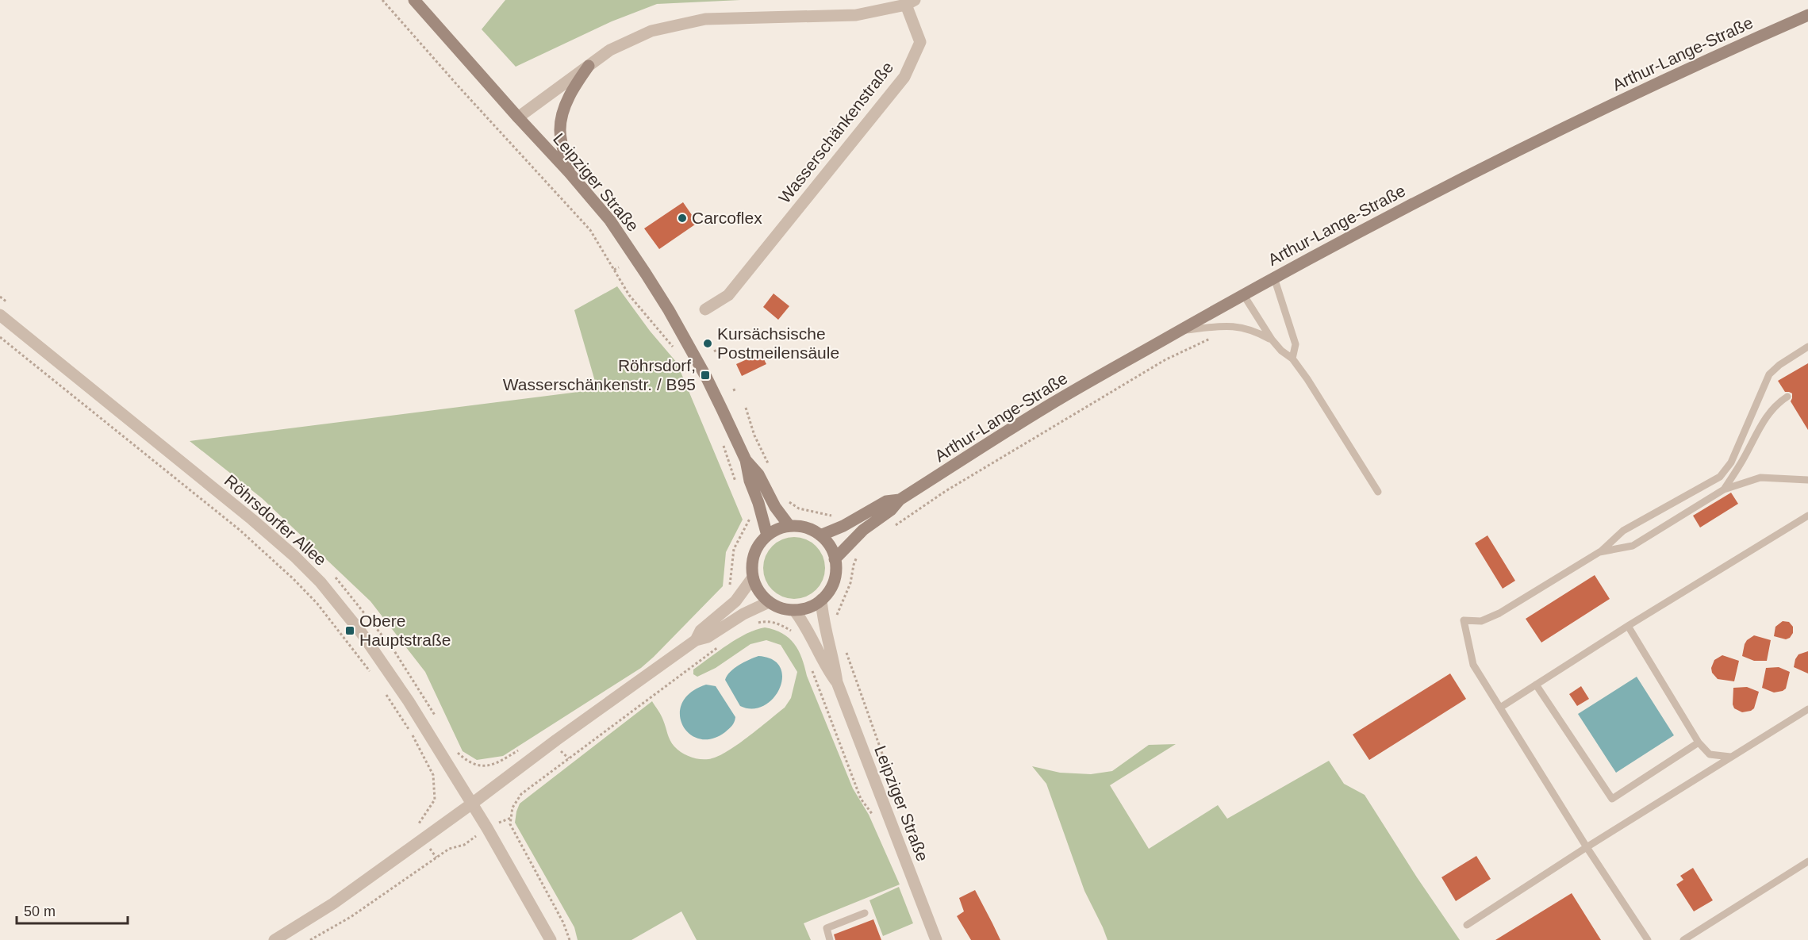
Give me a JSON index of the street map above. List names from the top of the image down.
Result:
{
  "streets": {
    "main road": ["Arthur-Lange-Straße", "Leipziger Straße"],
    "street": ["Wasserschänkenstraße", "Röhrsdorfer Allee"]
  },
  "crossings": [
    ["Arthur-Lange-Straße", "Leipziger Straße"],
    ["Wasserschänkenstraße", "Leipziger Straße"]
  ],
  "places": {
    "other": ["Carcoflex", "Kursächsische Postmeilensäule"],
    "transit": ["Röhrsdorf, Wasserschänkenstr. / B95", "Obere Hauptstraße"]
  },
  "scale_bar": "50 m"
}
